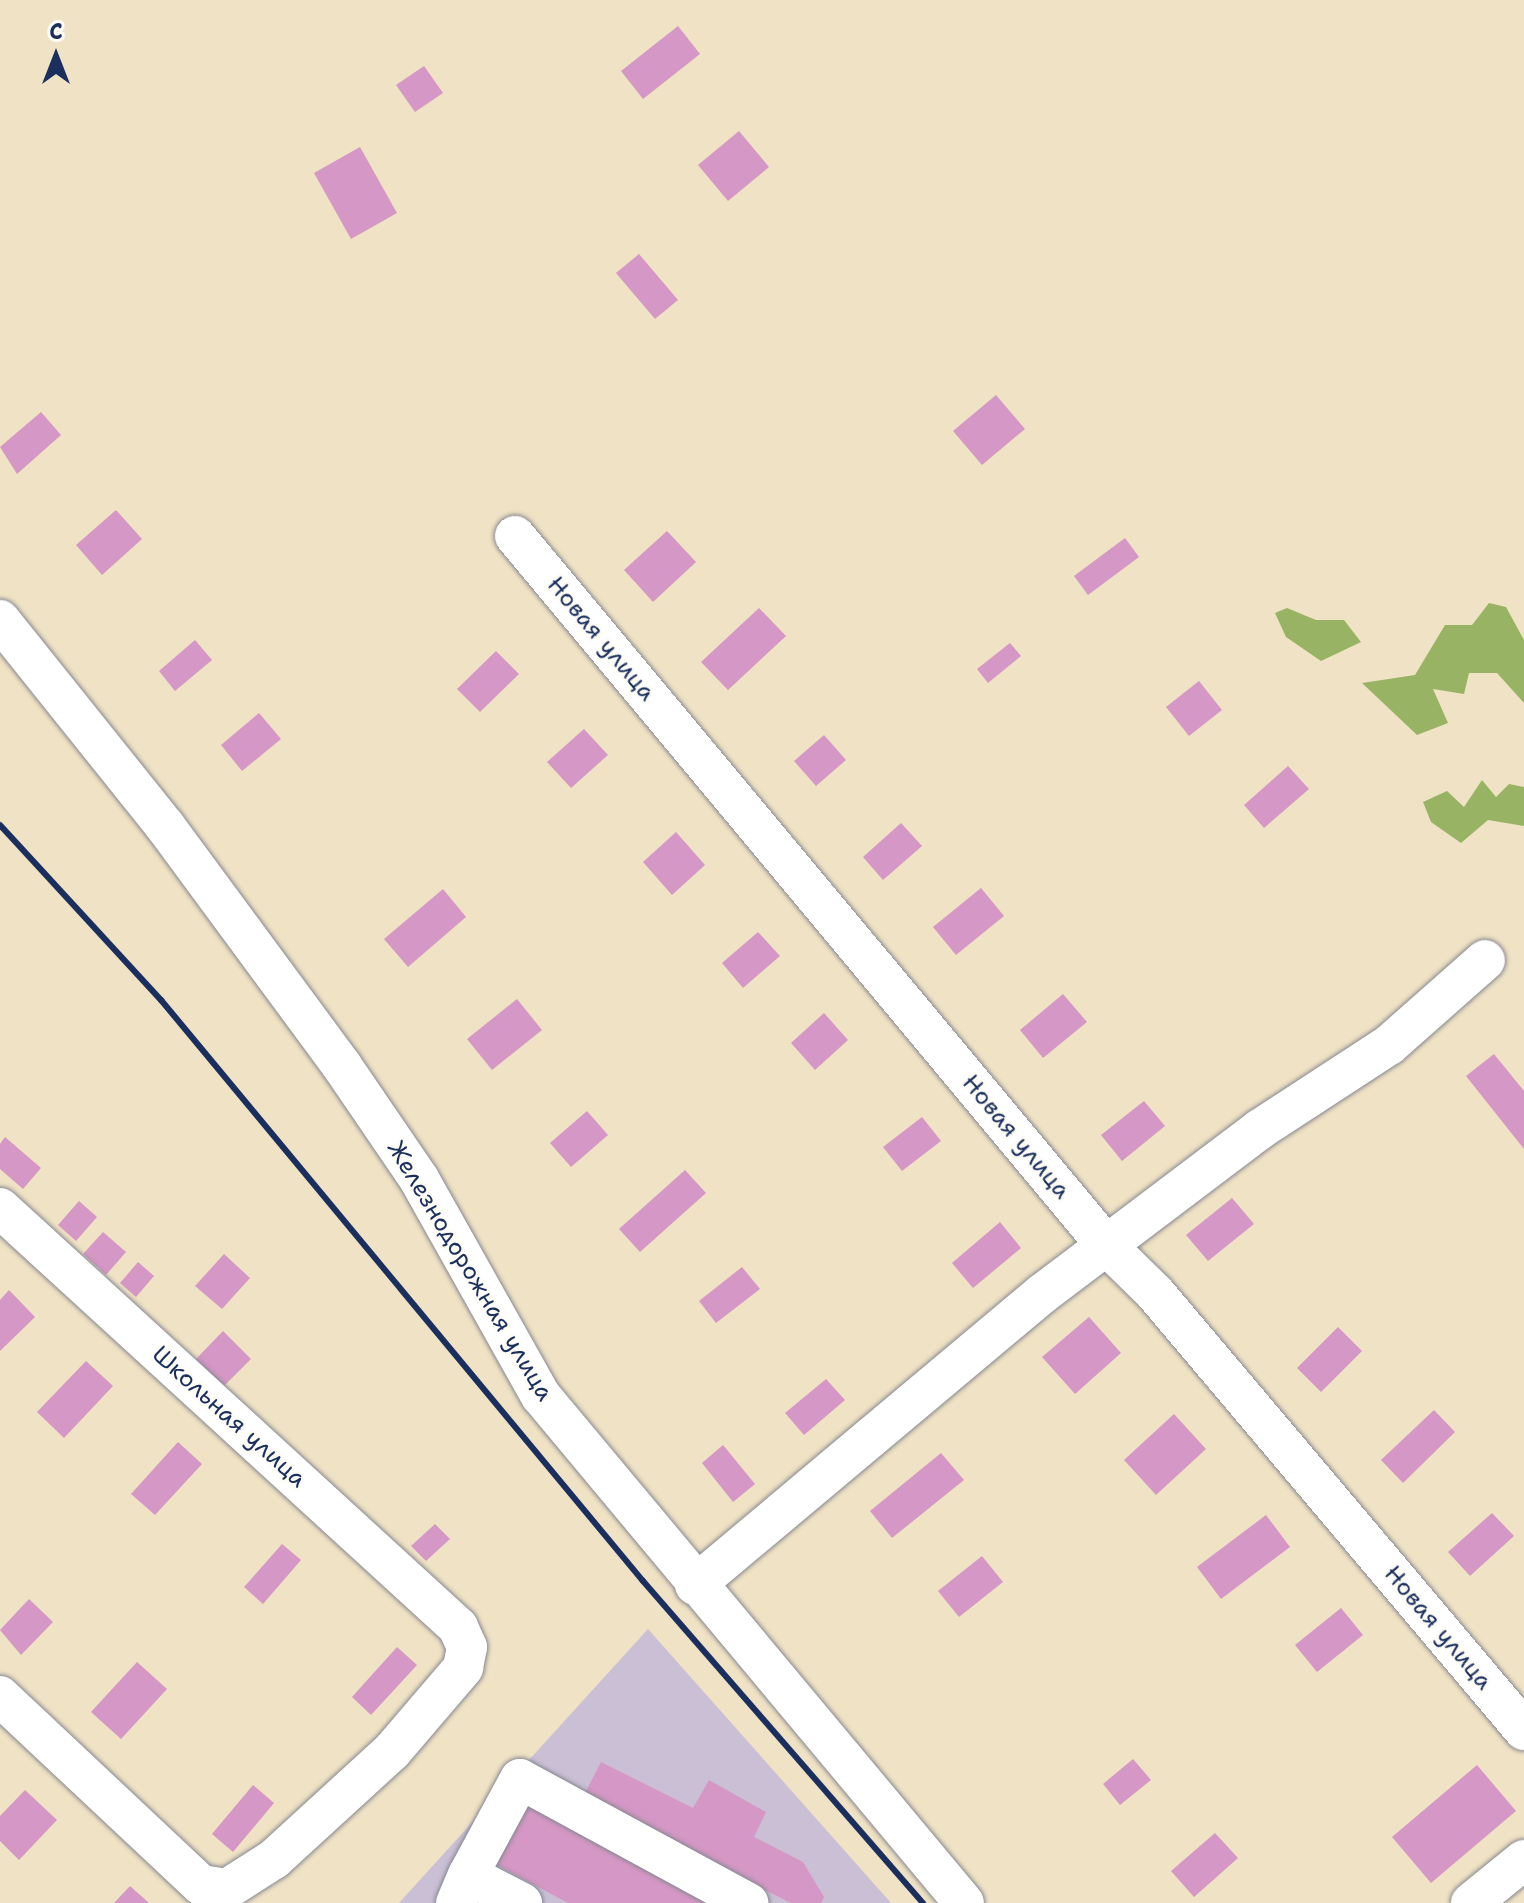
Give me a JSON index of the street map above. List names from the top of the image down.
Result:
{
  "streets": {
    "street": ["Новая улица", "Железнодорожная улица", "Школьная улица"]
  },
  "north": "top"
}
